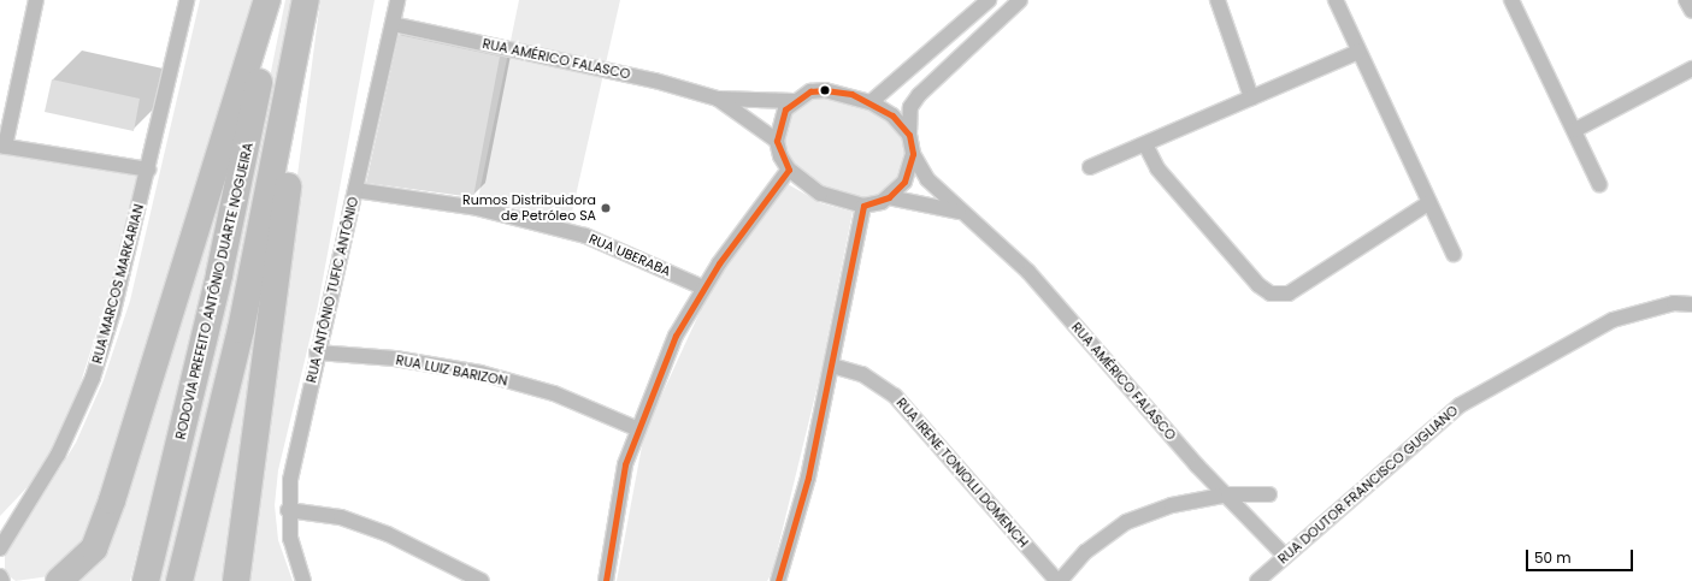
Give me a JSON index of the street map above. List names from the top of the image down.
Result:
{
  "streets": {
    "highway": ["RODOVIA PREFEITO ANTÔNIO DUARTE NOGUEIRA"],
    "street": [
      "RUA AMÉRICO FALASCO",
      "RUA UBERABA",
      "RUA MARCOS MARKARIAN",
      "RUA ANTÔNIO TUFIC ANTÔNIO",
      "RUA LUIZ BARIZON",
      "RUA IRENE TONIOLLI DOMENCH",
      "RUA DOUTOR FRANCISCO GUGLIANO"
    ]
  },
  "crossings": [
    ["RUA AMÉRICO FALASCO", "RUA ANTÔNIO TUFIC ANTÔNIO"],
    ["RUA AMÉRICO FALASCO", "RUA DOUTOR FRANCISCO GUGLIANO"],
    ["RUA UBERABA", "RUA ANTÔNIO TUFIC ANTÔNIO"],
    ["RUA ANTÔNIO TUFIC ANTÔNIO", "RUA LUIZ BARIZON"]
  ],
  "places": ["Rumos Distribuidora de Petróleo SA"],
  "scale_bar": "50 m"
}
